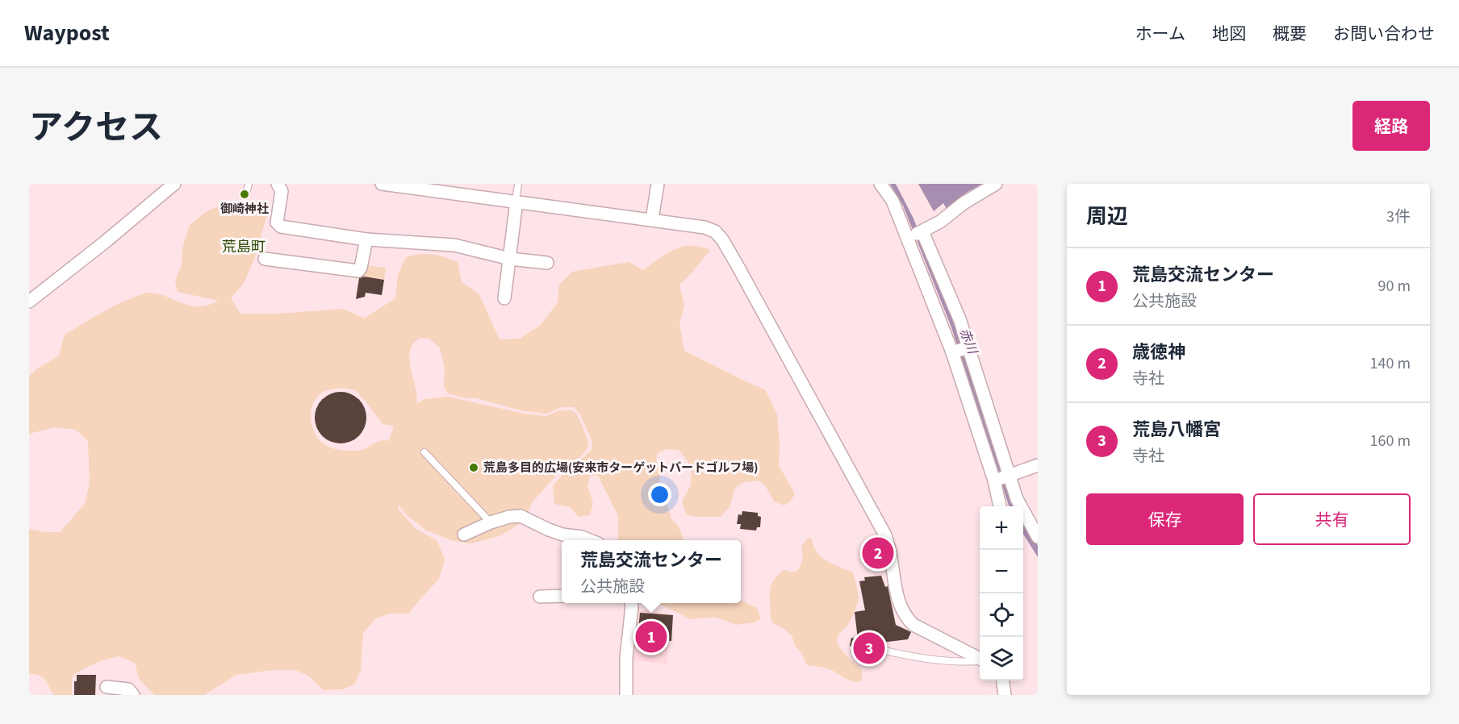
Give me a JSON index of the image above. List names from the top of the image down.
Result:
{
  "districts": ["荒島町"],
  "water": ["赤川"],
  "places": ["御崎神社", "荒島多目的広場(安来市ターゲットバードゴルフ場)"],
  "page": {
    "header": "Waypost",
    "nav": [
      "ホーム",
      "地図",
      "概要",
      "お問い合わせ"
    ],
    "title": "アクセス",
    "buttons": [
      "経路",
      ["保存", "共有"]
    ],
    "heading": ["周辺", "3件"],
    "list": [
      {
        "mark": "1",
        "name": "荒島交流センター",
        "note": "公共施設",
        "value": "90 m"
      },
      {
        "mark": "2",
        "name": "歳徳神",
        "note": "寺社",
        "value": "140 m"
      },
      {
        "mark": "3",
        "name": "荒島八幡宮",
        "note": "寺社",
        "value": "160 m"
      }
    ],
    "map_buttons": ["+", "−"],
    "pins": ["2", "1", "3"],
    "popup": ["荒島交流センター", "公共施設"]
  }
}
